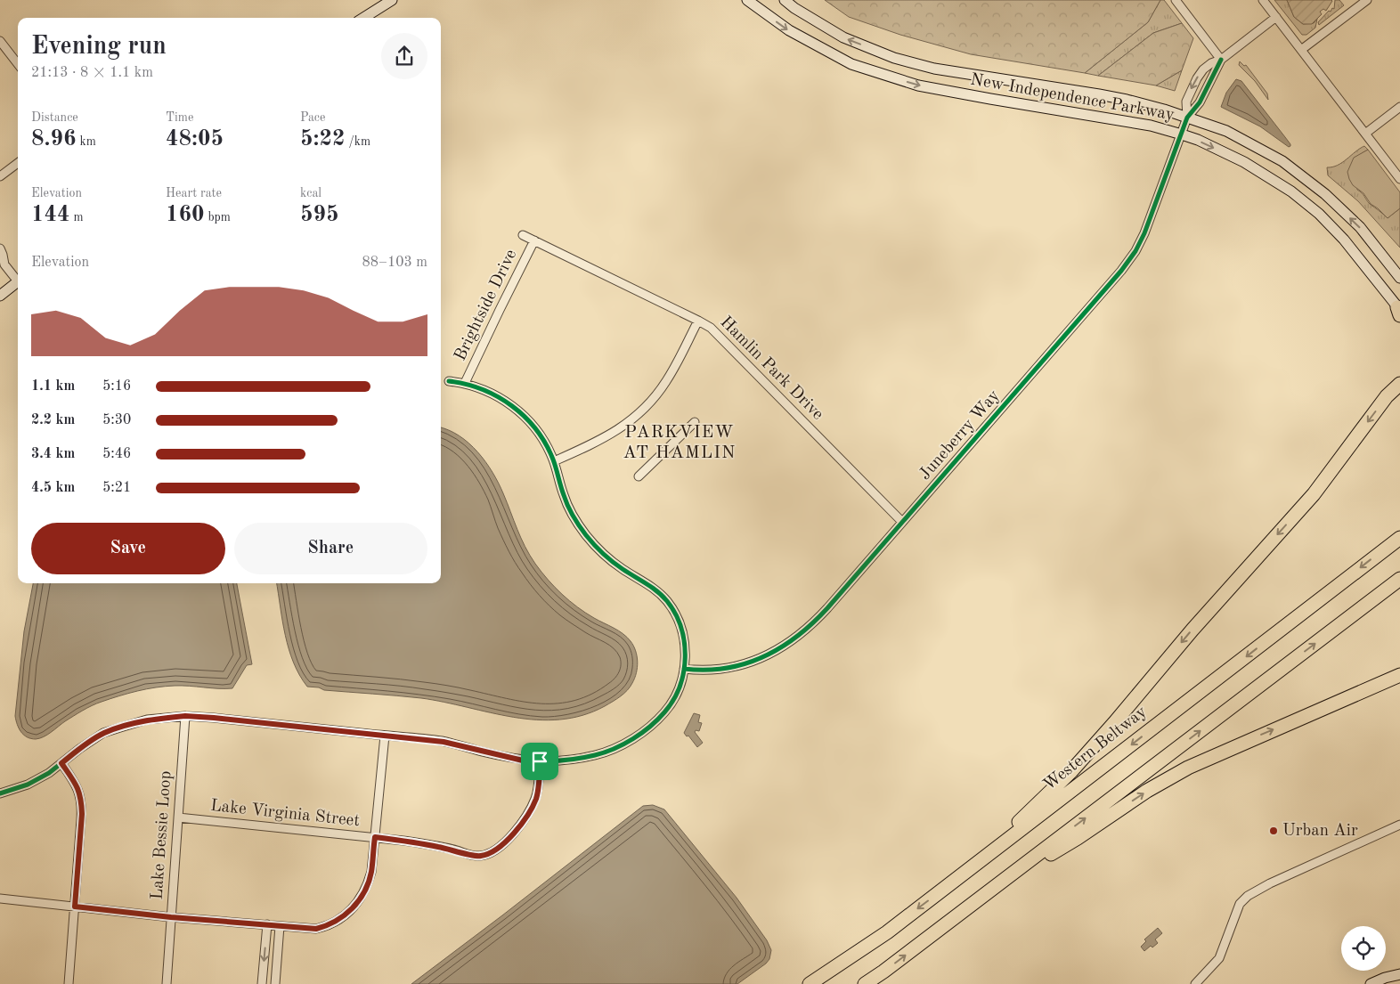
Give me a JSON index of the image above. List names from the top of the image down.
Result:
{
  "streets": {
    "highway": ["Western Beltway"],
    "main road": ["New Independence Parkway"],
    "street": [
      "Brightside Drive",
      "Hamlin Park Drive",
      "Juneberry Way",
      "Lake Virginia Street",
      "Lake Bessie Loop"
    ]
  },
  "crossings": [
    ["New Independence Parkway", "Juneberry Way"],
    ["Brightside Drive", "Hamlin Park Drive"],
    ["Hamlin Park Drive", "Juneberry Way"],
    ["Lake Virginia Street", "Lake Bessie Loop"]
  ],
  "districts": ["PARKVIEW AT HAMLIN"],
  "places": ["Urban Air"],
  "page": {
    "heading": ["Evening run", "21:13 · 8 × 1.1 km"],
    "stats": [
      ["Distance", "8.96 km"],
      ["Time", "48:05"],
      ["Pace", "5:22 /km"],
      ["Elevation", "144 m"],
      ["Heart rate", "160 bpm"],
      ["kcal", "595"]
    ],
    "chart": ["Elevation", "88–103 m"],
    "list": [
      {
        "name": "1.1 km",
        "note": "5:16"
      },
      {
        "name": "2.2 km",
        "note": "5:30"
      },
      {
        "name": "3.4 km",
        "note": "5:46"
      },
      {
        "name": "4.5 km",
        "note": "5:21"
      }
    ],
    "buttons": ["Save", "Share"]
  }
}
